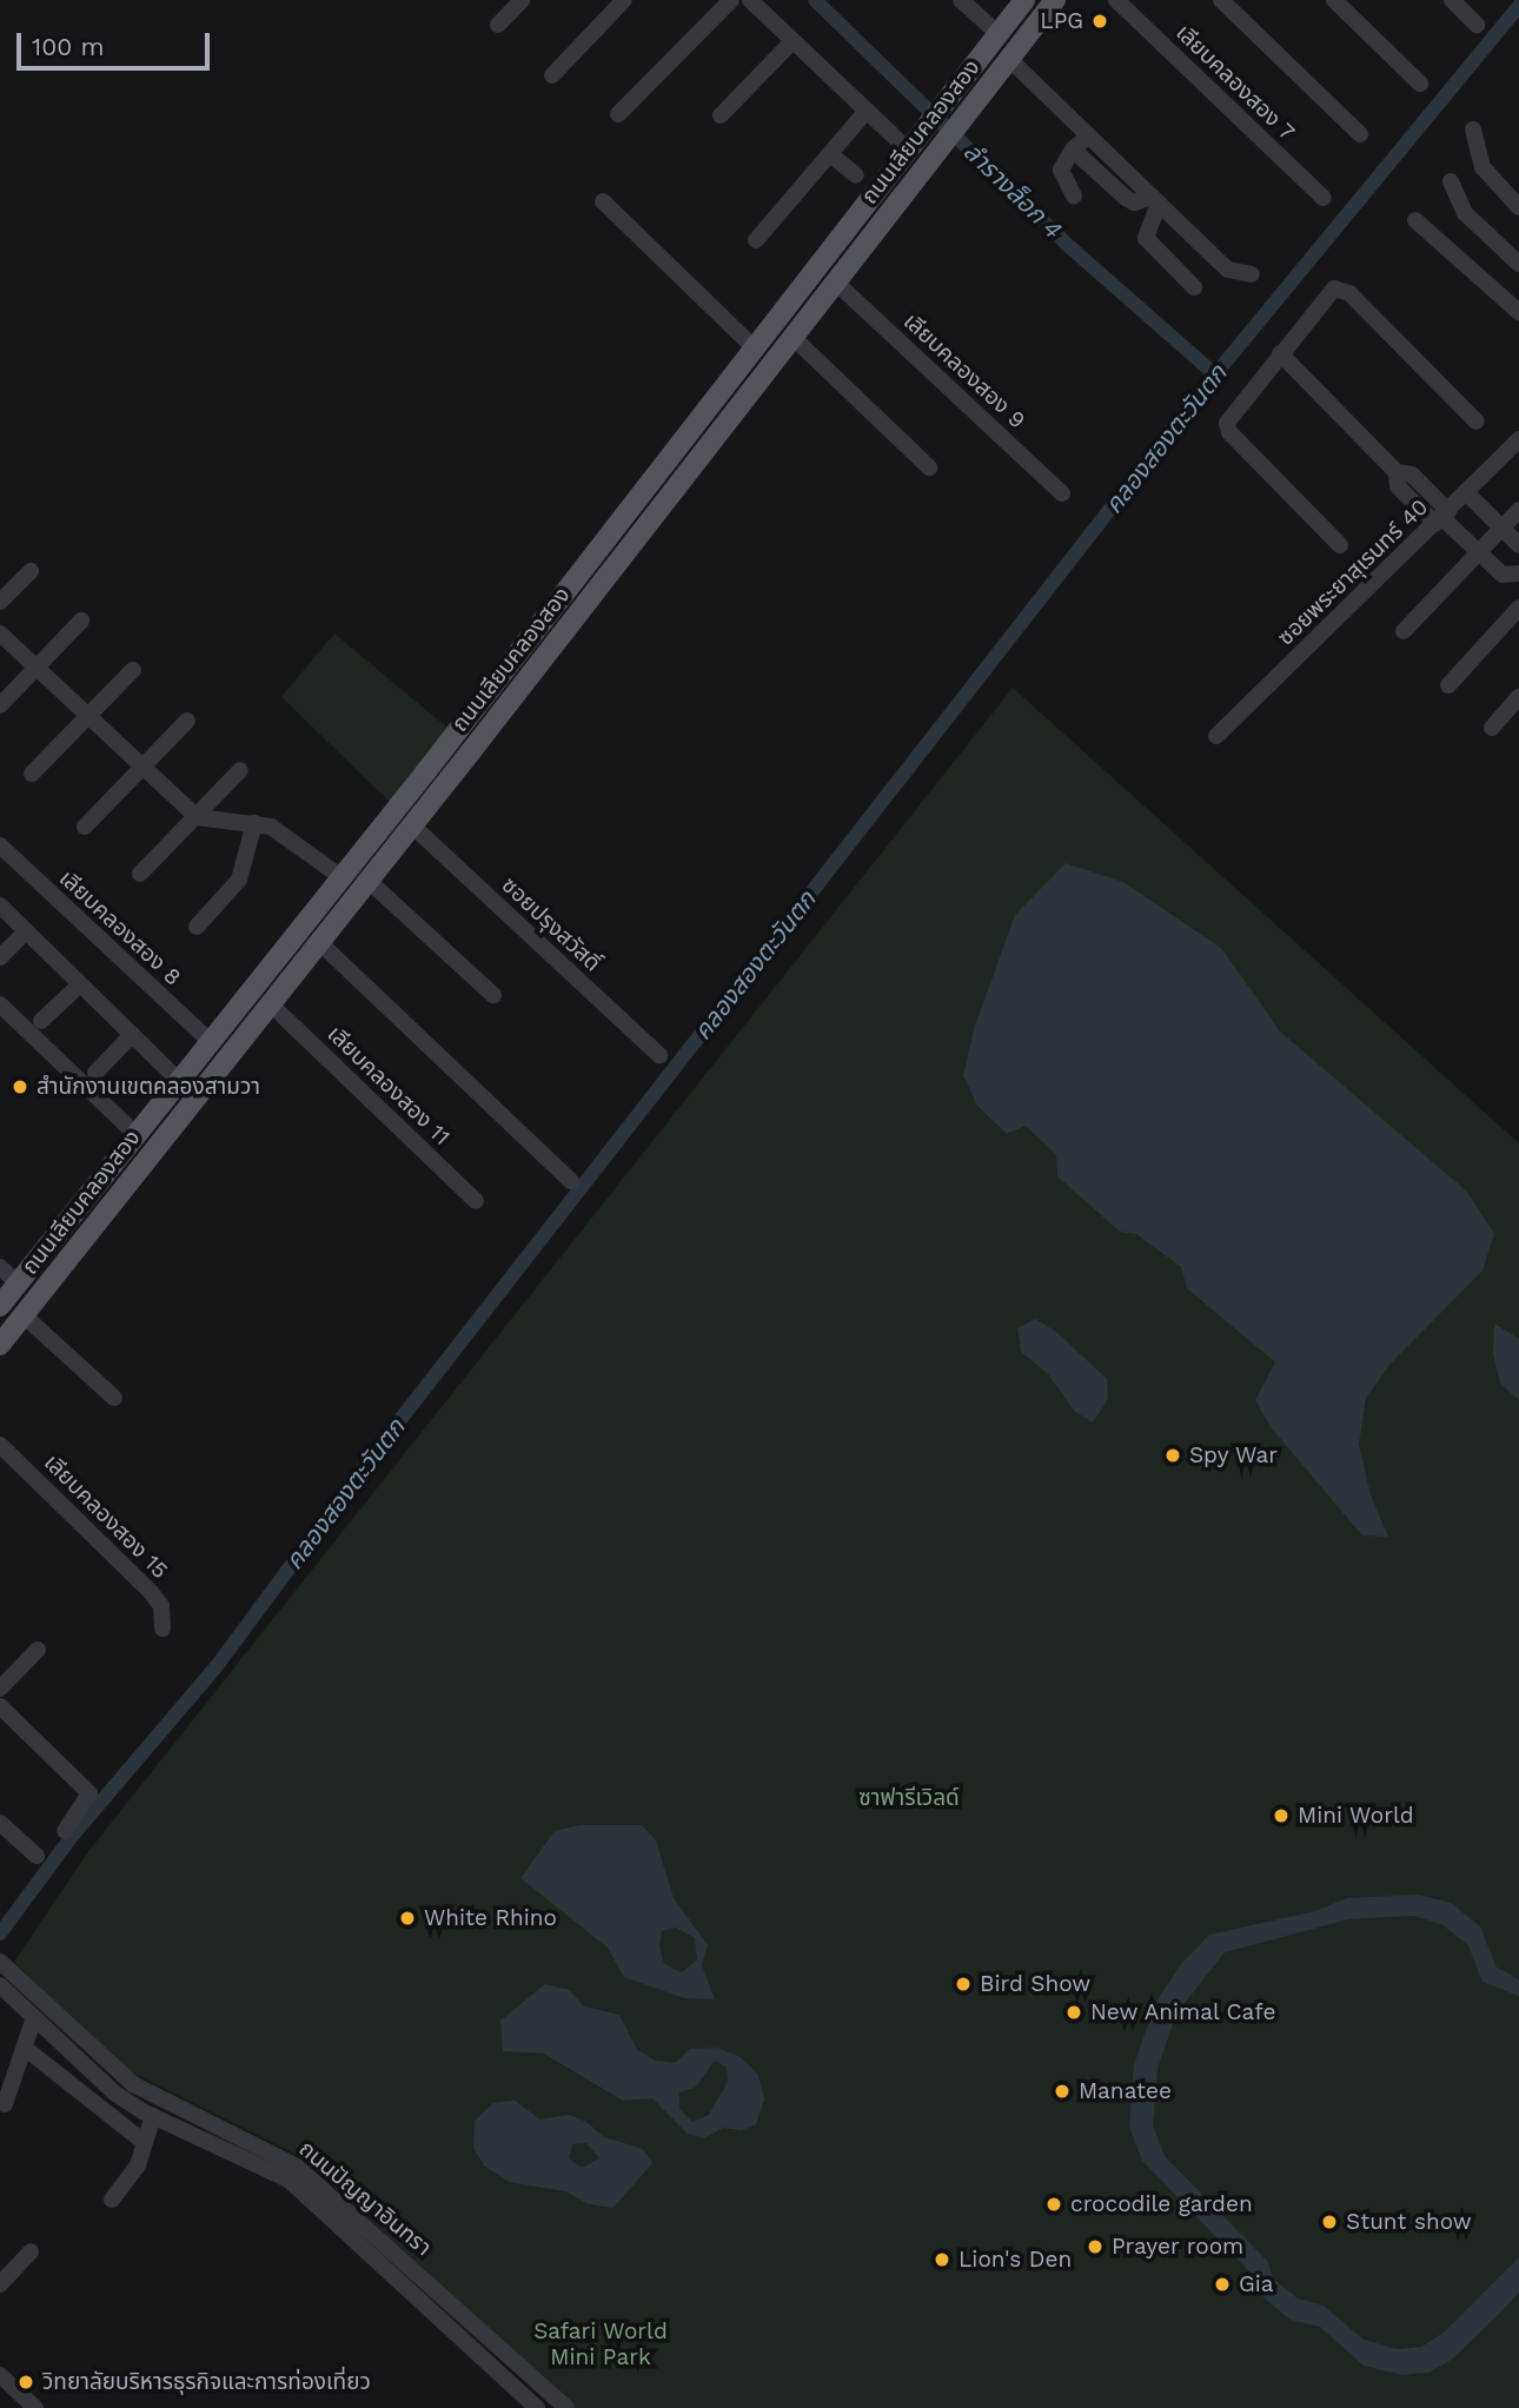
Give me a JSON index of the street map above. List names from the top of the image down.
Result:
{
  "streets": {
    "main road": ["ถนนเลียบคลองสอง"],
    "street": [
      "เลียบคลองสอง 7",
      "เลียบคลองสอง 9",
      "ซอยพระยาสุเรนทร์ 40",
      "ซอยปรุงสวัสดิ์",
      "เลียบคลองสอง 8",
      "เลียบคลองสอง 11",
      "เลียบคลองสอง 15",
      "ถนนปัญญาอินทรา"
    ]
  },
  "crossings": [
    ["ถนนเลียบคลองสอง", "เลียบคลองสอง 9"],
    ["ถนนเลียบคลองสอง", "ซอยปรุงสวัสดิ์"],
    ["ถนนเลียบคลองสอง", "เลียบคลองสอง 8"],
    ["ถนนเลียบคลองสอง", "เลียบคลองสอง 11"]
  ],
  "water": ["ลำรางล็อก 4", "คลองสองตะวันตก"],
  "parks": ["ซาฟารีเวิลด์", "Safari World Mini Park"],
  "places": [
    "LPG",
    "สำนักงานเขตคลองสามวา",
    "Spy War",
    "Mini World",
    "White Rhino",
    "Bird Show",
    "New Animal Cafe",
    "Manatee",
    "crocodile garden",
    "Stunt show",
    "Prayer room",
    "Lion's Den",
    "Gia",
    "วิทยาลัยบริหารธุรกิจและการท่องเที่ยว"
  ],
  "scale_bar": "100 m"
}
